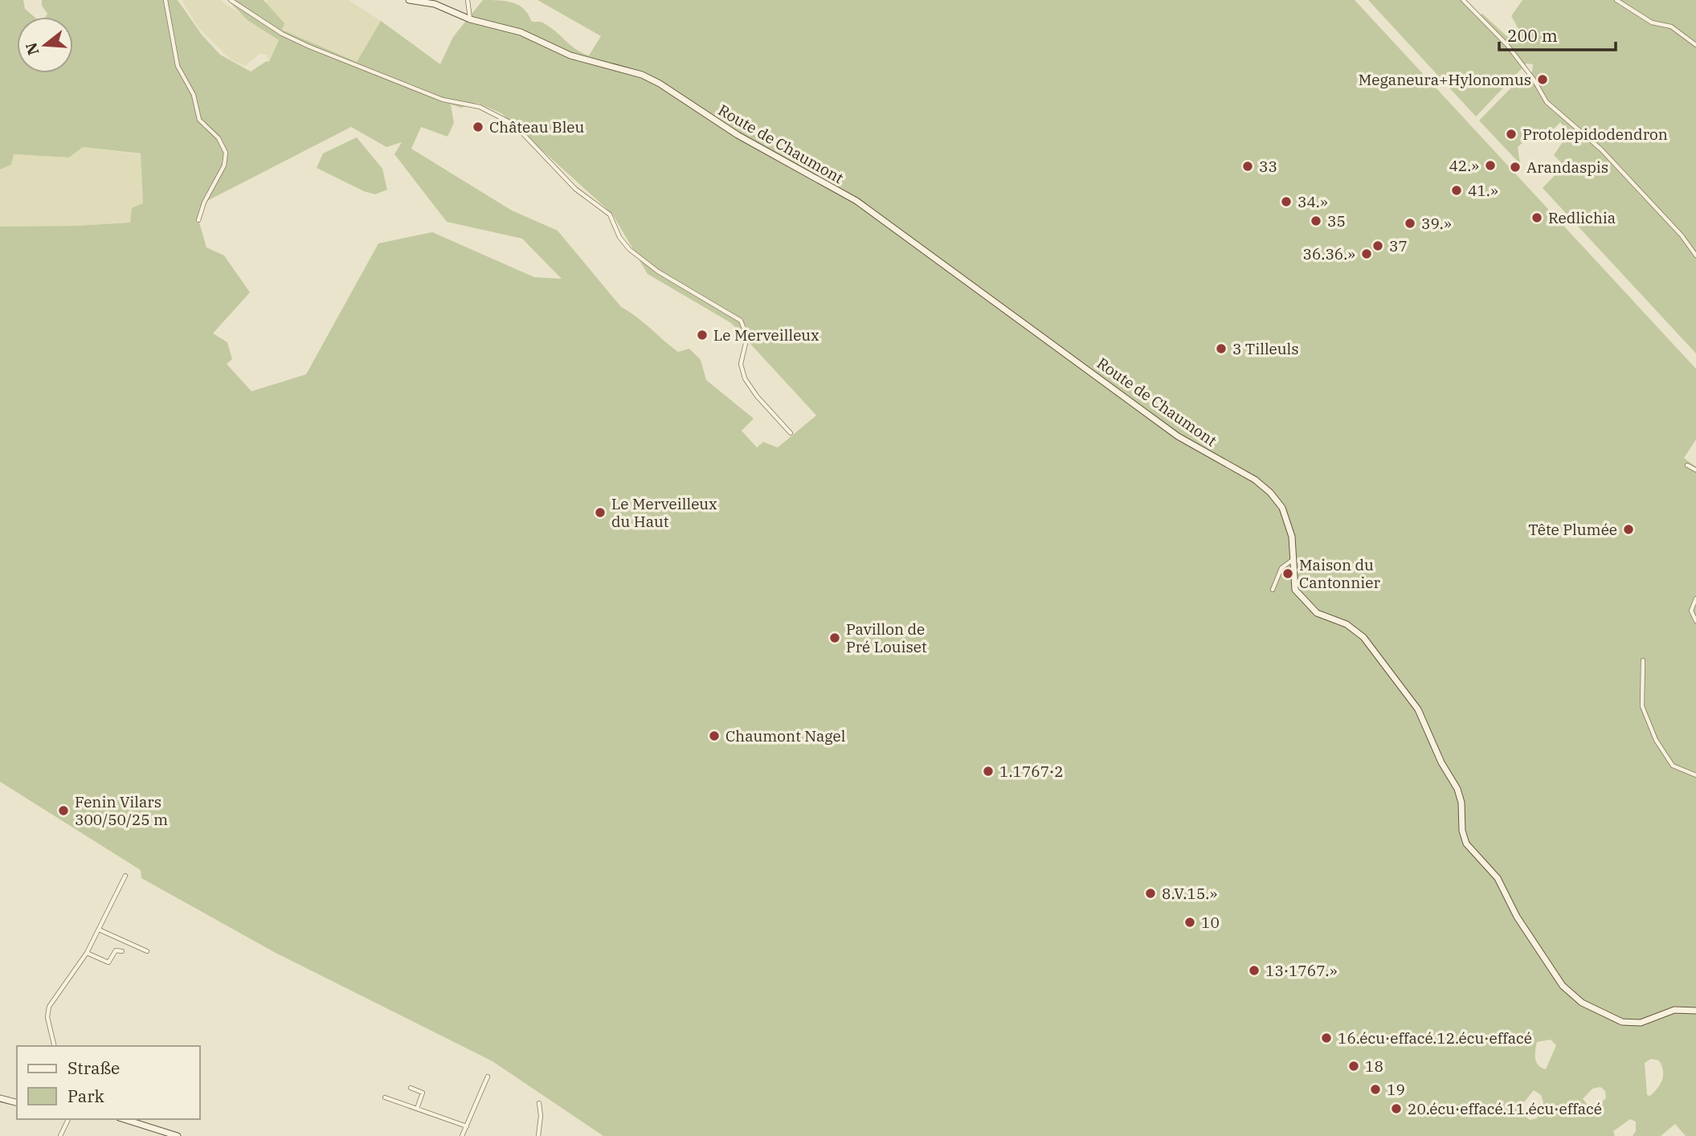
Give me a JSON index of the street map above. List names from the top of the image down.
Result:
{
  "streets": {
    "street": ["Route de Chaumont"]
  },
  "places": [
    "Meganeura+Hylonomus",
    "Château Bleu",
    "Protolepidodendron",
    "42.»",
    "33",
    "Arandaspis",
    "41.»",
    "34.»",
    "Redlichia",
    "35",
    "39.»",
    "37",
    "36.36.»",
    "Le Merveilleux",
    "3 Tilleuls",
    "Le Merveilleux du Haut",
    "Tête Plumée",
    "Maison du Cantonnier",
    "Pavillon de Pré Louiset",
    "Chaumont Nagel",
    "1.1767·2",
    "Fenin Vilars 300/50/25 m",
    "8.V.15.»",
    "10",
    "13·1767.»",
    "16.écu·effacé.12.écu·effacé",
    "18",
    "19",
    "20.écu·effacé.11.écu·effacé"
  ],
  "legend": ["Straße", "Park"],
  "scale_bar": "200 m",
  "north": "left"
}
